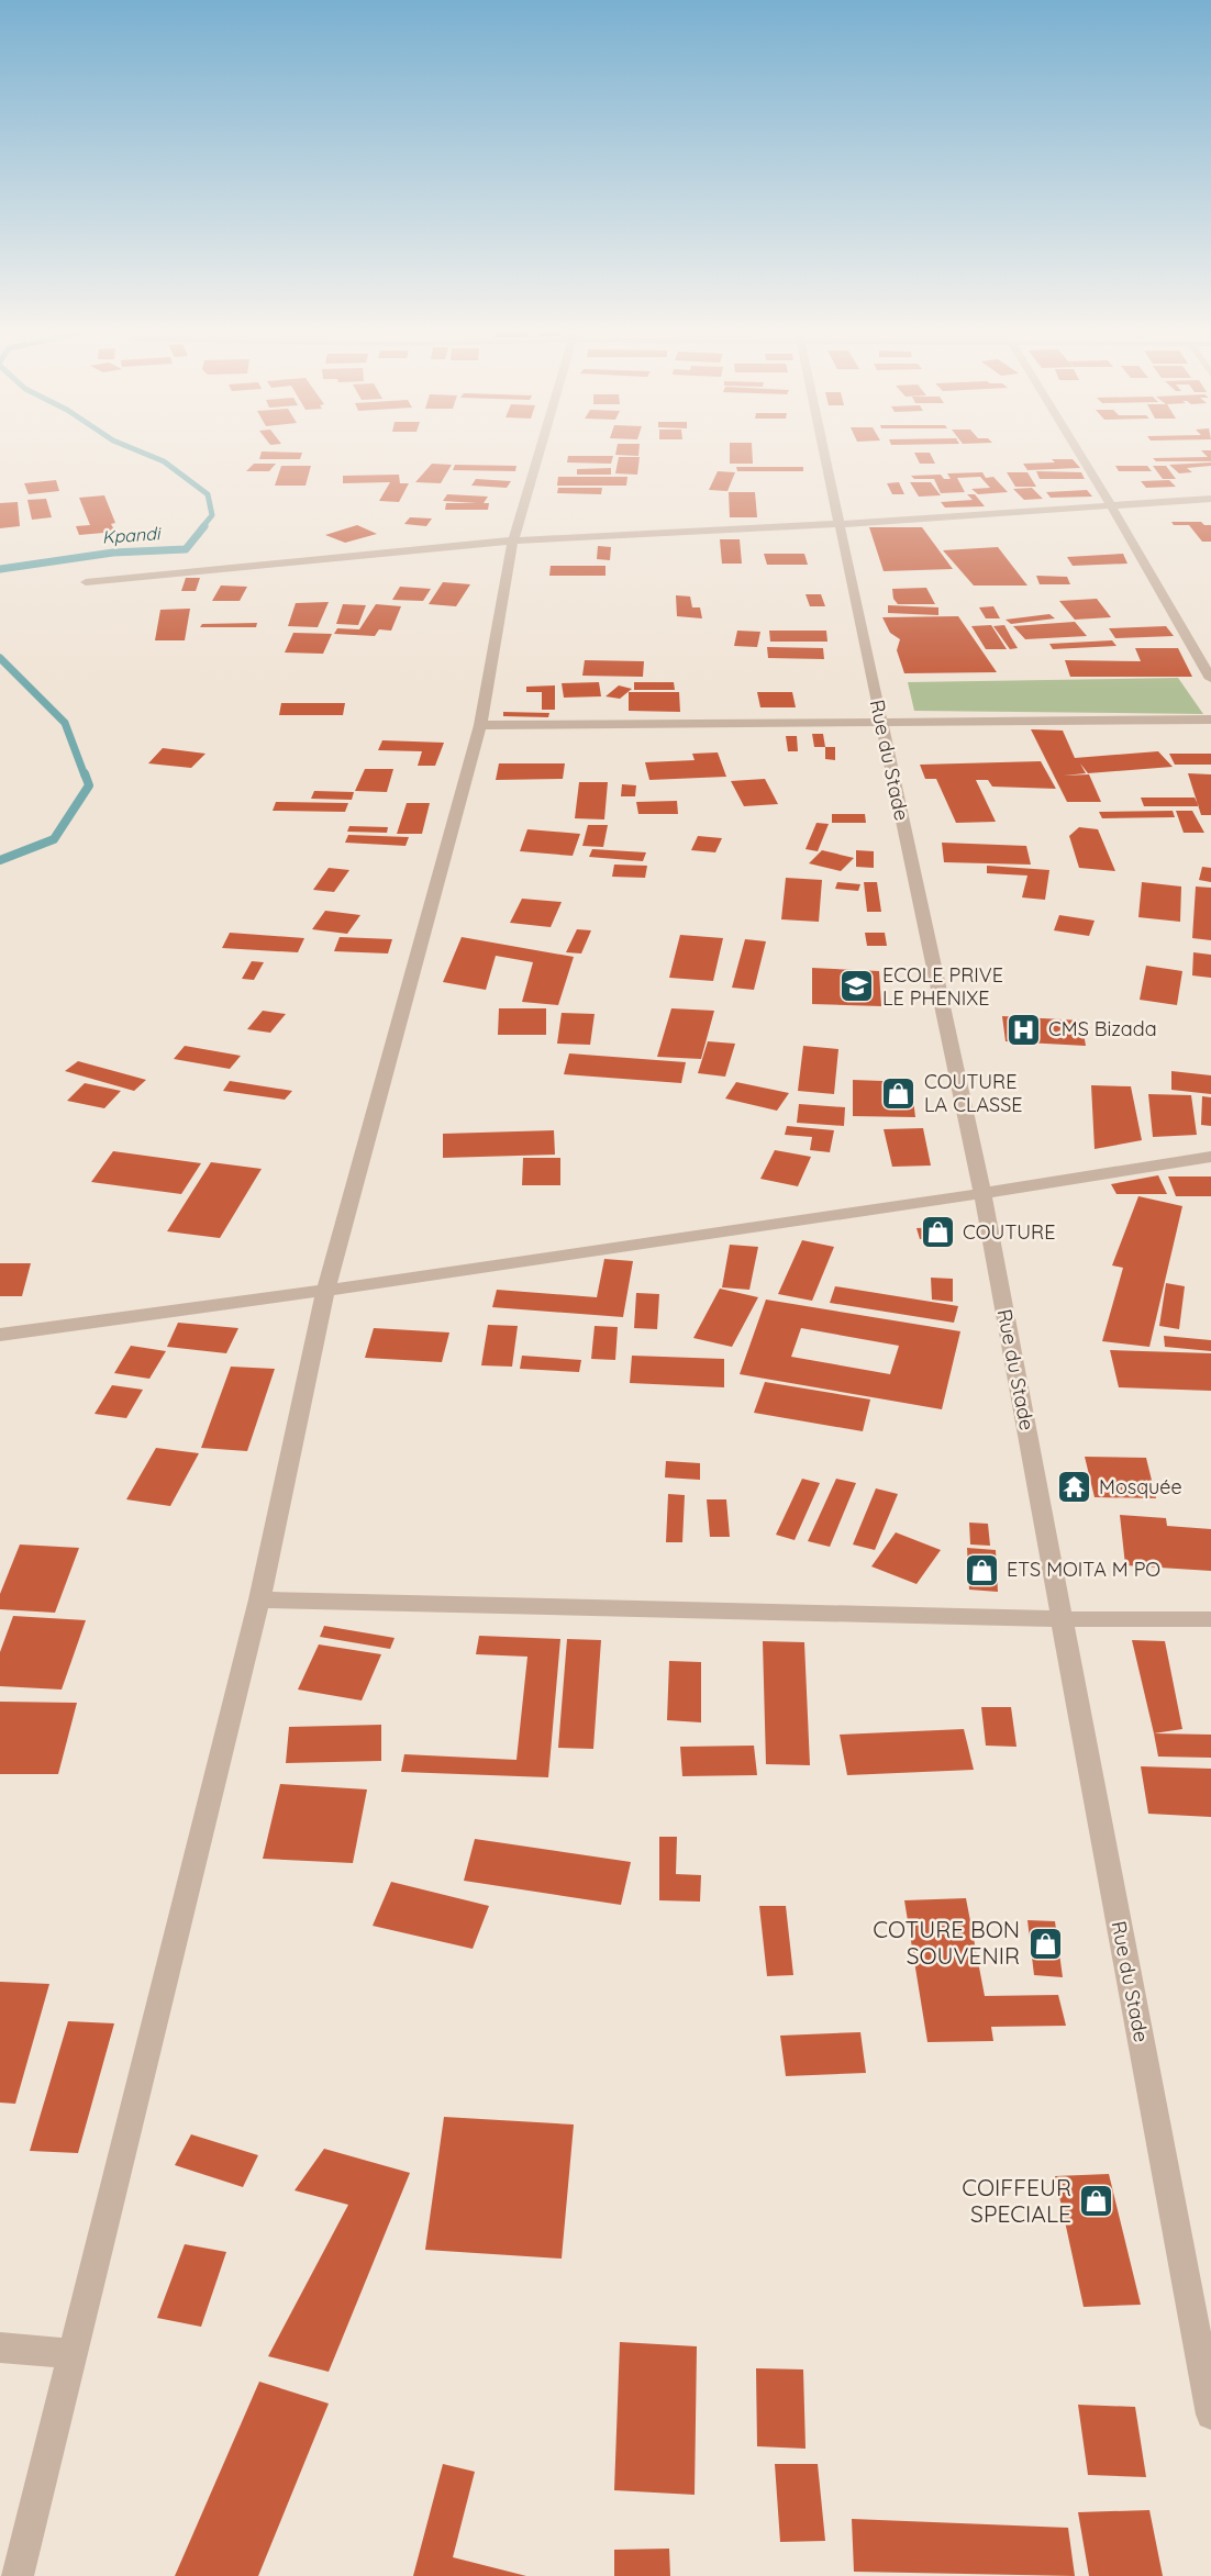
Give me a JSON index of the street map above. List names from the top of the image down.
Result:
{
  "streets": {
    "street": ["Rue du Stade"]
  },
  "water": ["Kpandi"],
  "places": {
    "school or university": ["ECOLE PRIVE LE PHENIXE"],
    "hospital": ["CMS Bizada"],
    "shop": [
      "COUTURE LA CLASSE",
      "COUTURE",
      "ETS MOITA M PO",
      "COTURE BON SOUVENIR",
      "COIFFEUR SPECIALE"
    ],
    "temple": ["Mosquée"]
  }
}
